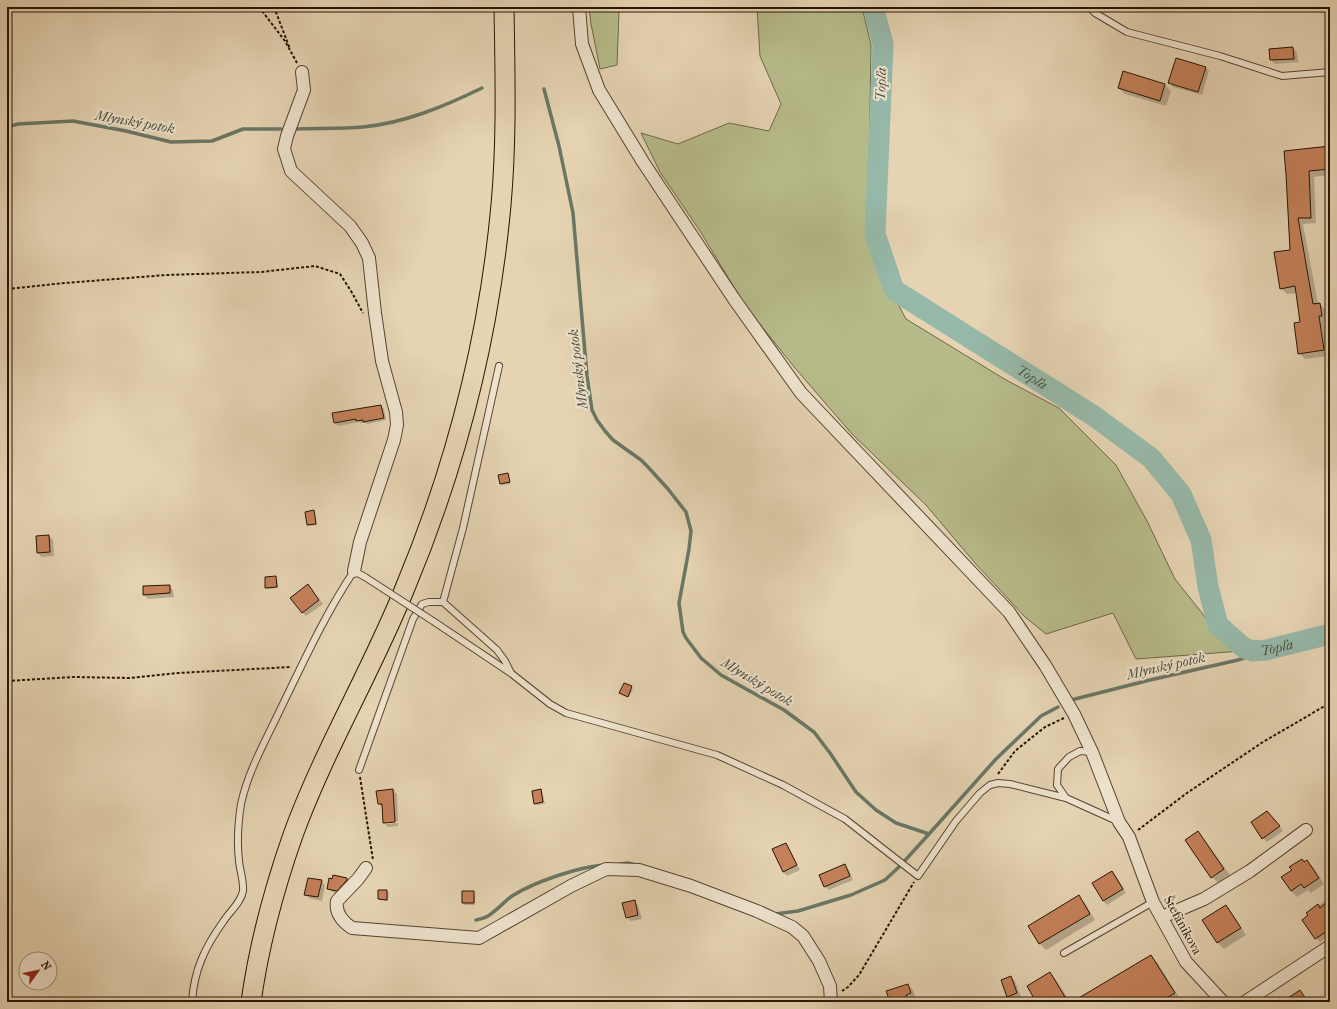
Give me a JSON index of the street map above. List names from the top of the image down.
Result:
{
  "streets": {
    "street": ["Štefánikova"]
  },
  "water": ["Topľa", "Mlynský potok"],
  "north": "top right"
}
